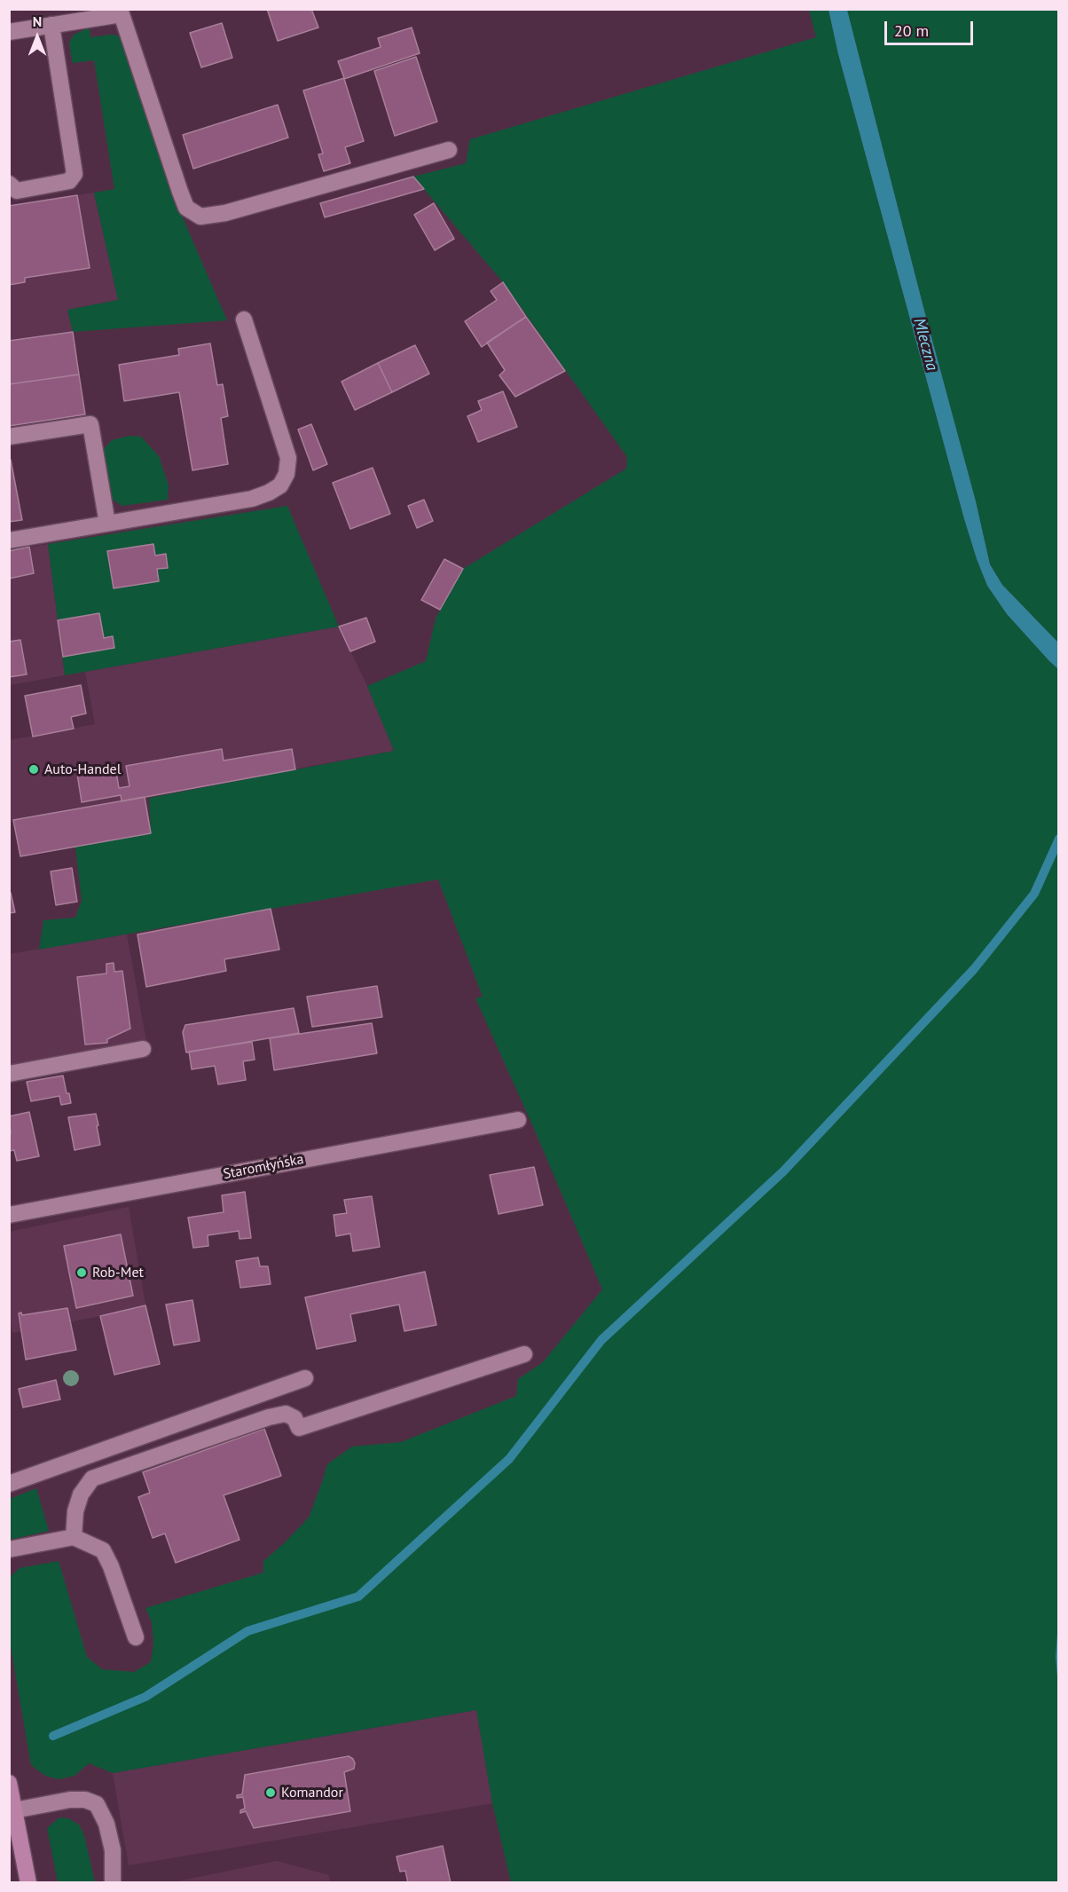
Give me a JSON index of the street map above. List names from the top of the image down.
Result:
{
  "streets": {
    "street": ["Staromłyńska"]
  },
  "water": ["Mleczna"],
  "places": ["Auto-Handel", "Rob-Met", "Komandor"],
  "scale_bar": "20 m",
  "north": "top"
}
